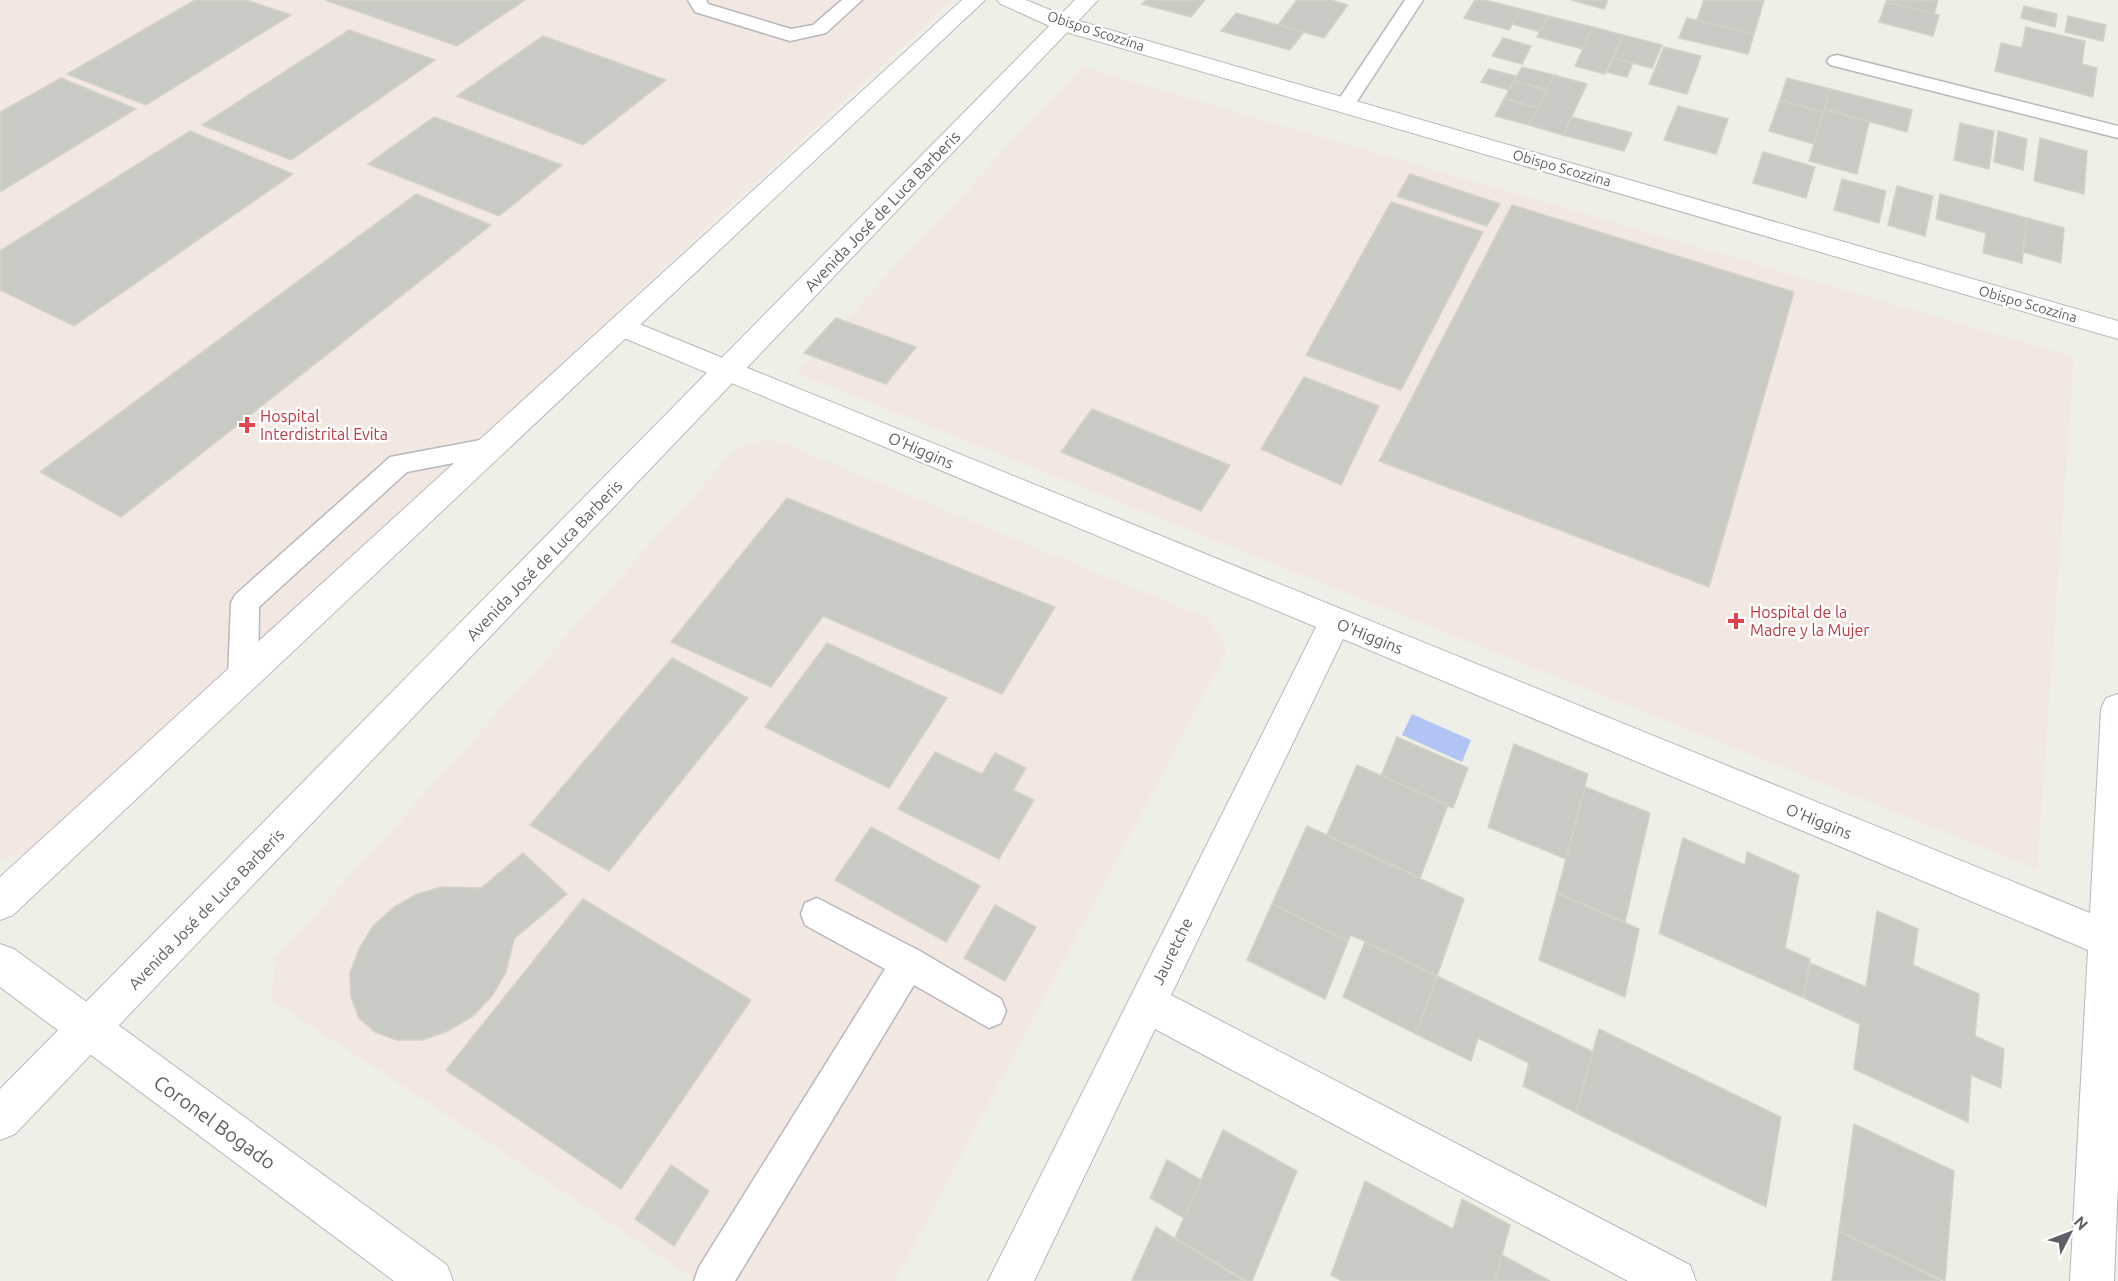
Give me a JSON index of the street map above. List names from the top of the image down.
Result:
{
  "streets": {
    "street": [
      "Obispo Scozzina",
      "Avenida José de Luca Barberis",
      "O'Higgins",
      "Jauretche",
      "Coronel Bogado"
    ]
  },
  "crossings": [
    ["Obispo Scozzina", "Avenida José de Luca Barberis"],
    ["Avenida José de Luca Barberis", "O'Higgins"],
    ["Avenida José de Luca Barberis", "Coronel Bogado"],
    ["O'Higgins", "Jauretche"]
  ],
  "places": {
    "health": ["Hospital Interdistrital Evita", "Hospital de la Madre y la Mujer"]
  },
  "north": "top right"
}
